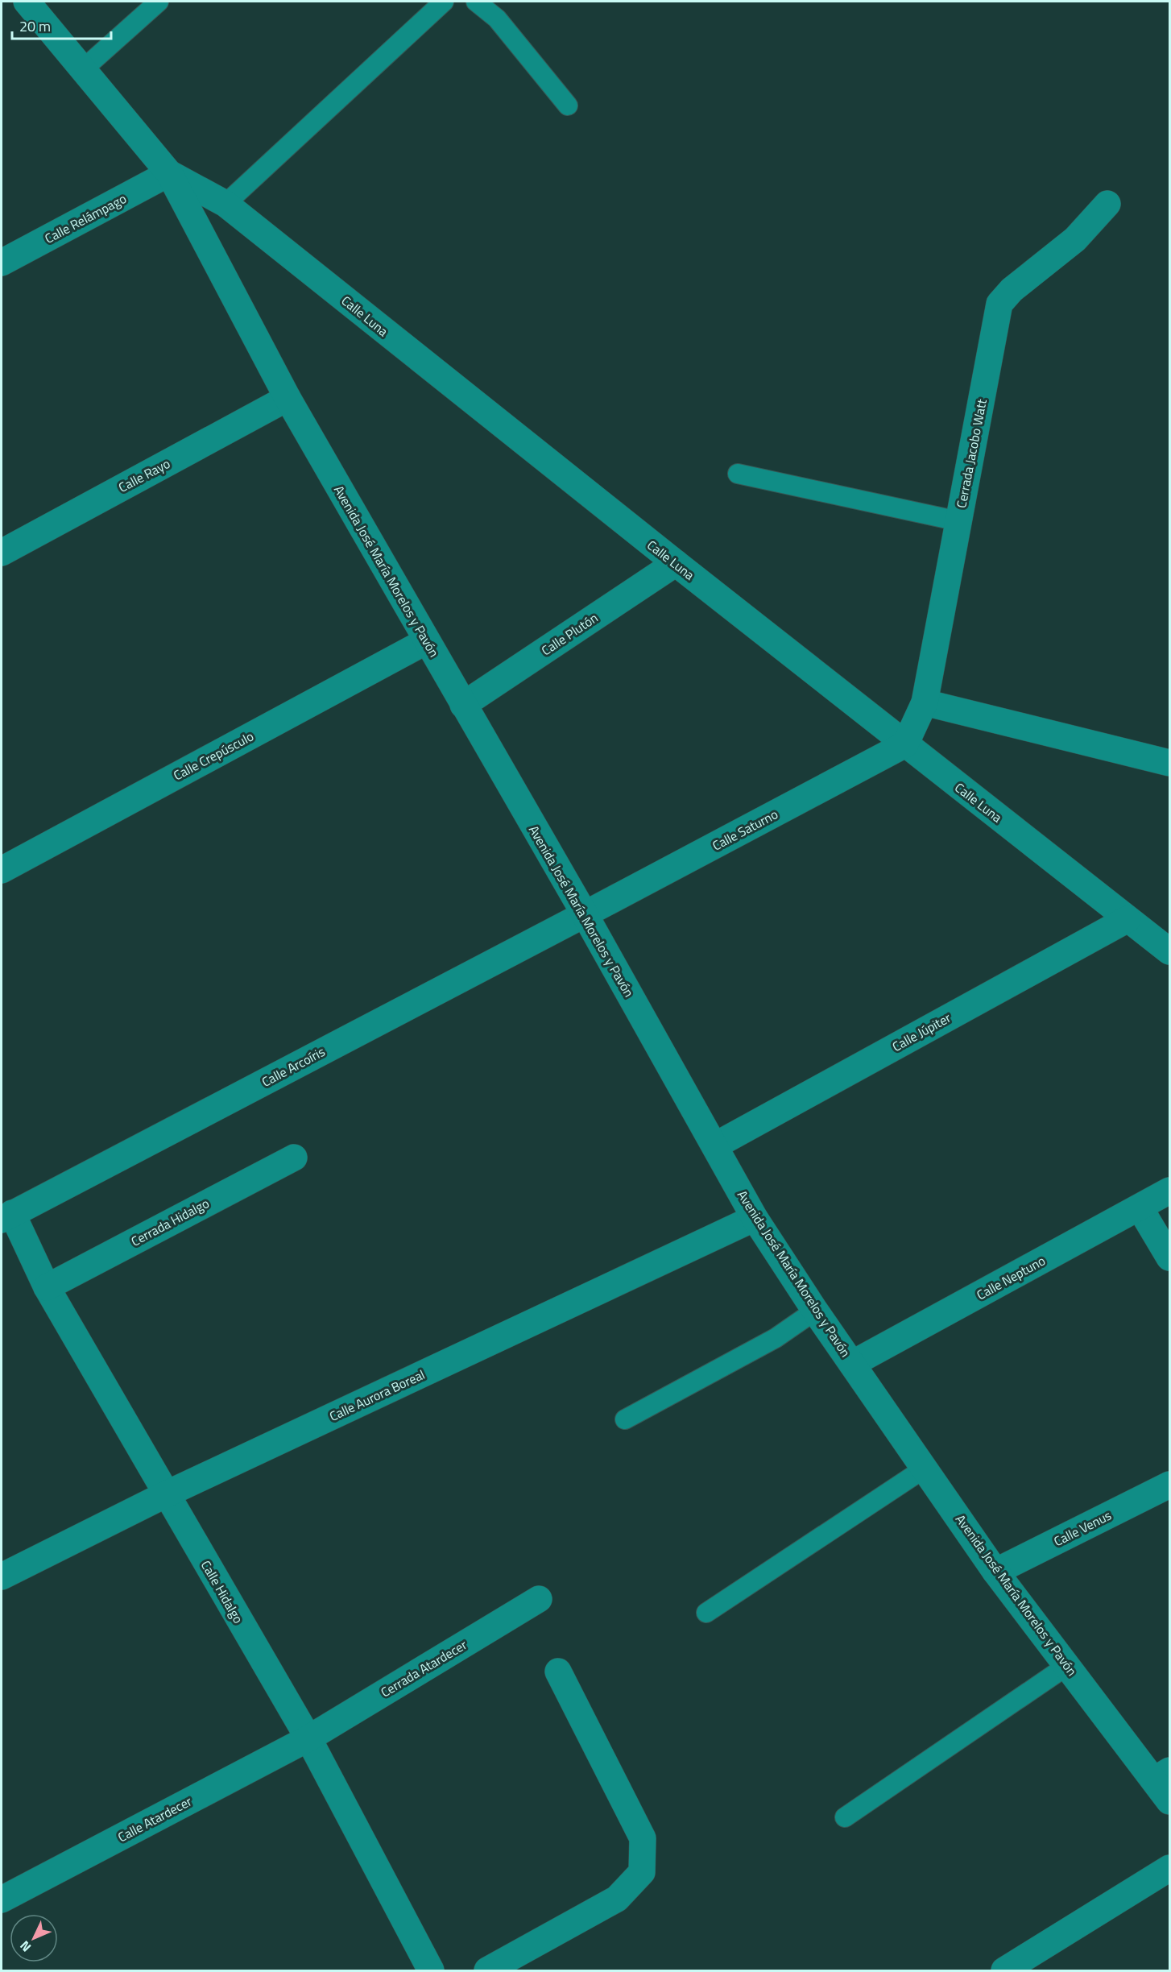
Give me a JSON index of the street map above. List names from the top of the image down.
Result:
{
  "streets": {
    "street": [
      "Calle Relámpago",
      "Calle Luna",
      "Cerrada Jacobo Watt",
      "Calle Rayo",
      "Avenida José María Morelos y Pavón",
      "Calle Plutón",
      "Calle Crepúsculo",
      "Calle Saturno",
      "Calle Júpiter",
      "Calle Arcoíris",
      "Cerrada Hidalgo",
      "Calle Neptuno",
      "Calle Aurora Boreal",
      "Calle Venus",
      "Calle Hidalgo",
      "Cerrada Atardecer",
      "Calle Atardecer"
    ]
  },
  "crossings": [
    ["Calle Relámpago", "Calle Luna"],
    ["Calle Relámpago", "Avenida José María Morelos y Pavón"],
    ["Calle Luna", "Cerrada Jacobo Watt"],
    ["Calle Luna", "Avenida José María Morelos y Pavón"],
    ["Calle Luna", "Calle Plutón"],
    ["Calle Luna", "Calle Saturno"],
    ["Calle Luna", "Calle Júpiter"],
    ["Cerrada Jacobo Watt", "Calle Saturno"],
    ["Calle Rayo", "Avenida José María Morelos y Pavón"],
    ["Avenida José María Morelos y Pavón", "Calle Plutón"],
    ["Avenida José María Morelos y Pavón", "Calle Crepúsculo"],
    ["Avenida José María Morelos y Pavón", "Calle Saturno"],
    ["Avenida José María Morelos y Pavón", "Calle Júpiter"],
    ["Avenida José María Morelos y Pavón", "Calle Arcoíris"],
    ["Avenida José María Morelos y Pavón", "Calle Neptuno"],
    ["Avenida José María Morelos y Pavón", "Calle Aurora Boreal"],
    ["Avenida José María Morelos y Pavón", "Calle Venus"],
    ["Calle Saturno", "Calle Arcoíris"],
    ["Calle Arcoíris", "Calle Hidalgo"],
    ["Cerrada Hidalgo", "Calle Hidalgo"],
    ["Calle Aurora Boreal", "Calle Hidalgo"],
    ["Calle Hidalgo", "Cerrada Atardecer"],
    ["Calle Hidalgo", "Calle Atardecer"],
    ["Cerrada Atardecer", "Calle Atardecer"]
  ],
  "scale_bar": "20 m",
  "north": "bottom left"
}
